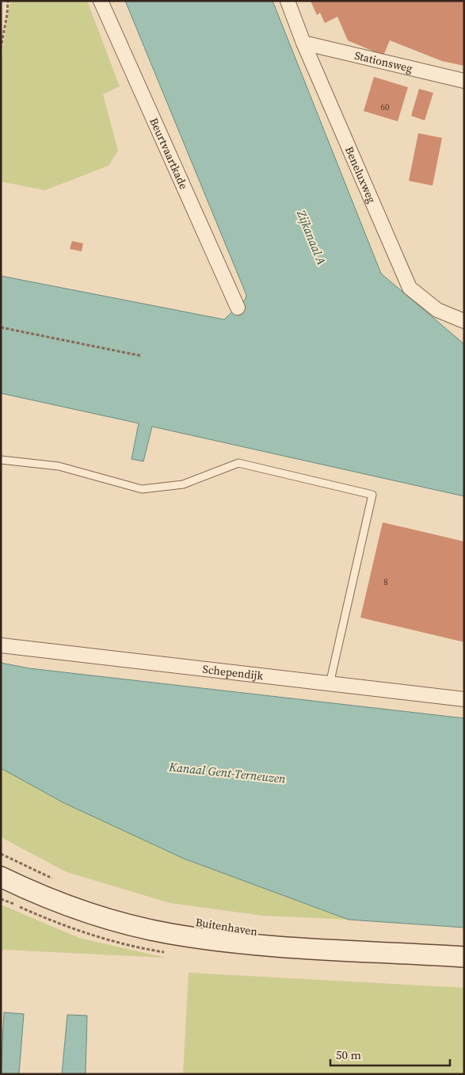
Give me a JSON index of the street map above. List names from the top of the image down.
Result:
{
  "streets": {
    "main road": ["Buitenhaven"],
    "street": [
      "Stationsweg",
      "Beurtvaartkade",
      "Beneluxweg",
      "Schependijk"
    ]
  },
  "crossings": [
    ["Stationsweg", "Beneluxweg"]
  ],
  "water": ["Zijkanaal A", "Kanaal Gent-Terneuzen"],
  "house_numbers": ["60", "8"],
  "scale_bar": "50 m"
}
